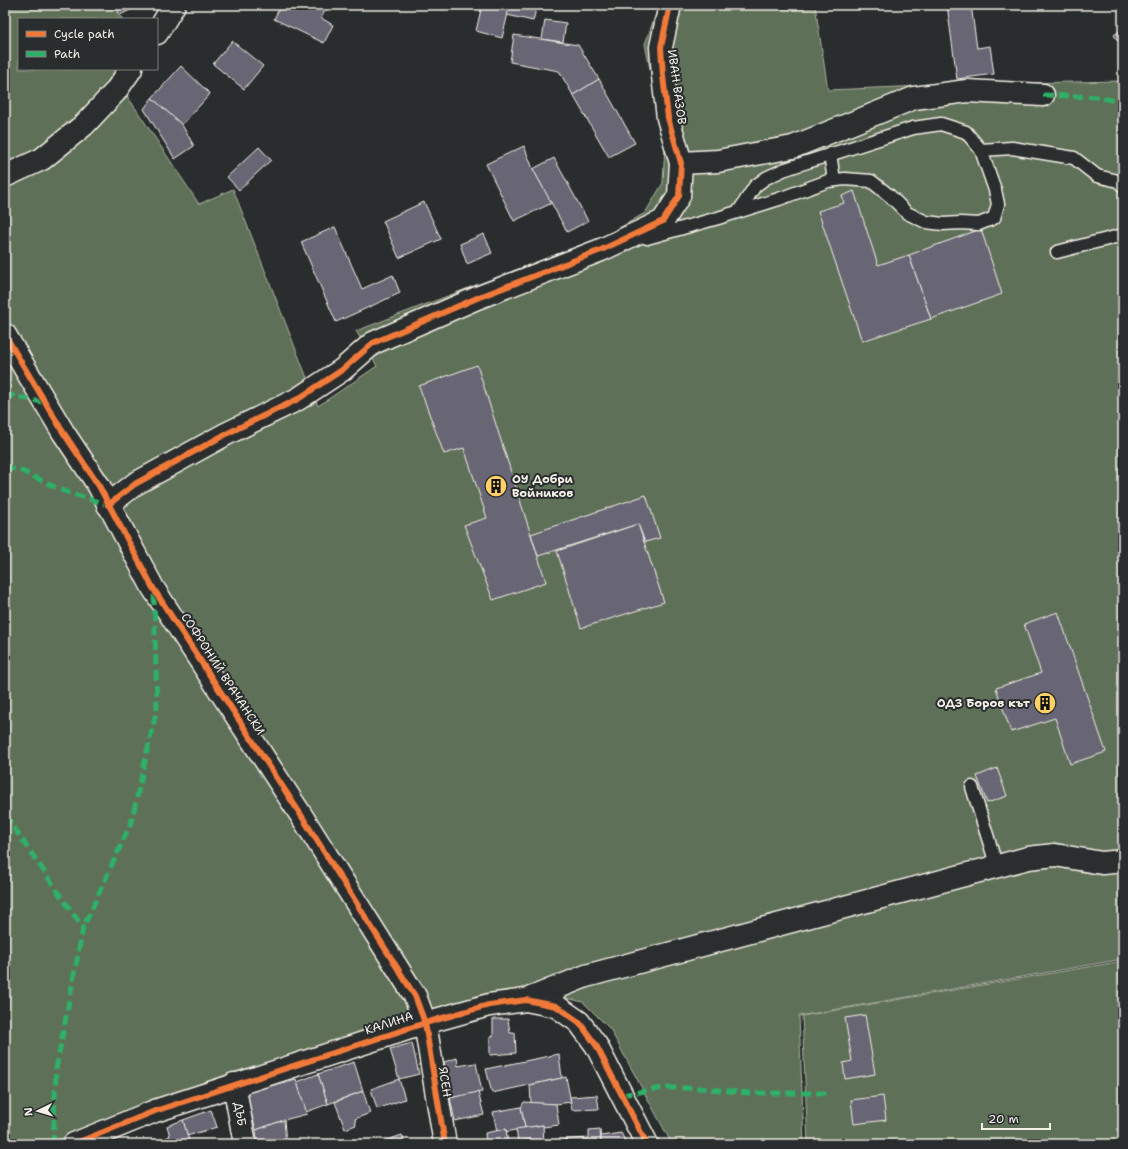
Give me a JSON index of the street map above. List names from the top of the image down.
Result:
{
  "streets": {
    "street": [
      "ИВАН ВАЗОВ",
      "СОФРОНИЙ ВРАЧАНСКИ",
      "КАЛИНА",
      "ЯСЕН",
      "ДЪБ"
    ]
  },
  "crossings": [
    ["СОФРОНИЙ ВРАЧАНСКИ", "КАЛИНА"],
    ["СОФРОНИЙ ВРАЧАНСКИ", "ЯСЕН"],
    ["КАЛИНА", "ЯСЕН"],
    ["КАЛИНА", "ДЪБ"]
  ],
  "places": {
    "building": ["ОУ Добри Войников", "ОДЗ Боров кът"]
  },
  "legend": ["Cycle path", "Path"],
  "scale_bar": "20 m",
  "north": "left"
}
